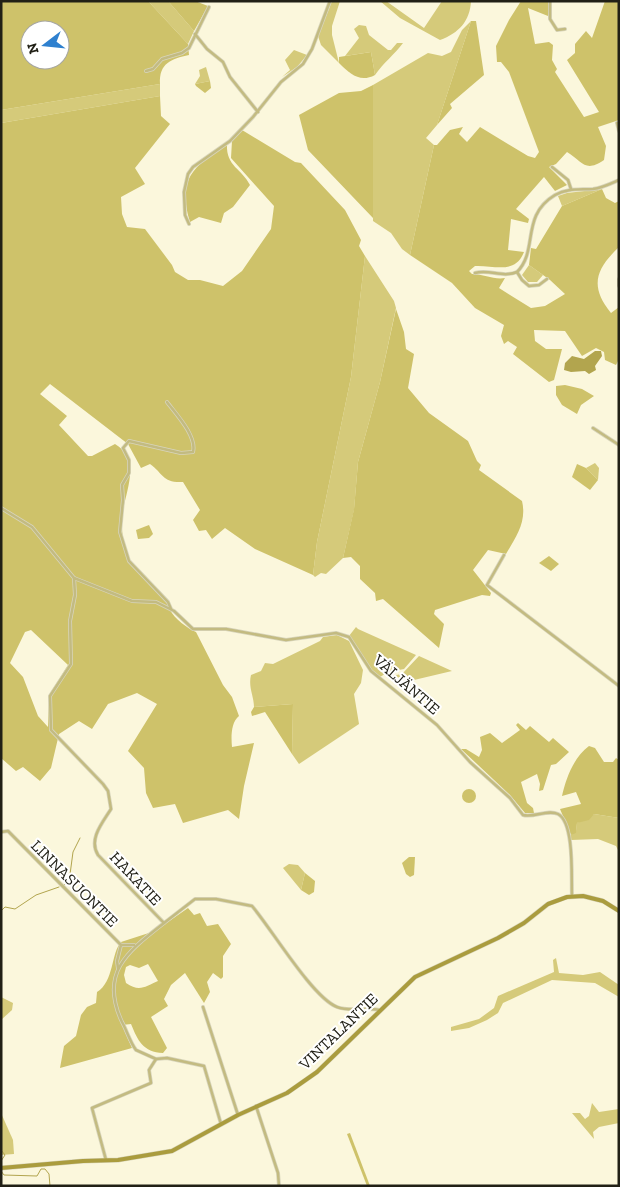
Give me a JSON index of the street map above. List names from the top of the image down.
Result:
{
  "streets": {
    "street": [
      "VÄLJÄNTIE",
      "HAKATIE",
      "LINNASUONTIE",
      "VINTALANTIE"
    ]
  },
  "crossings": [
    ["VÄLJÄNTIE", "HAKATIE"],
    ["VÄLJÄNTIE", "VINTALANTIE"],
    ["HAKATIE", "VINTALANTIE"]
  ],
  "north": "left"
}
